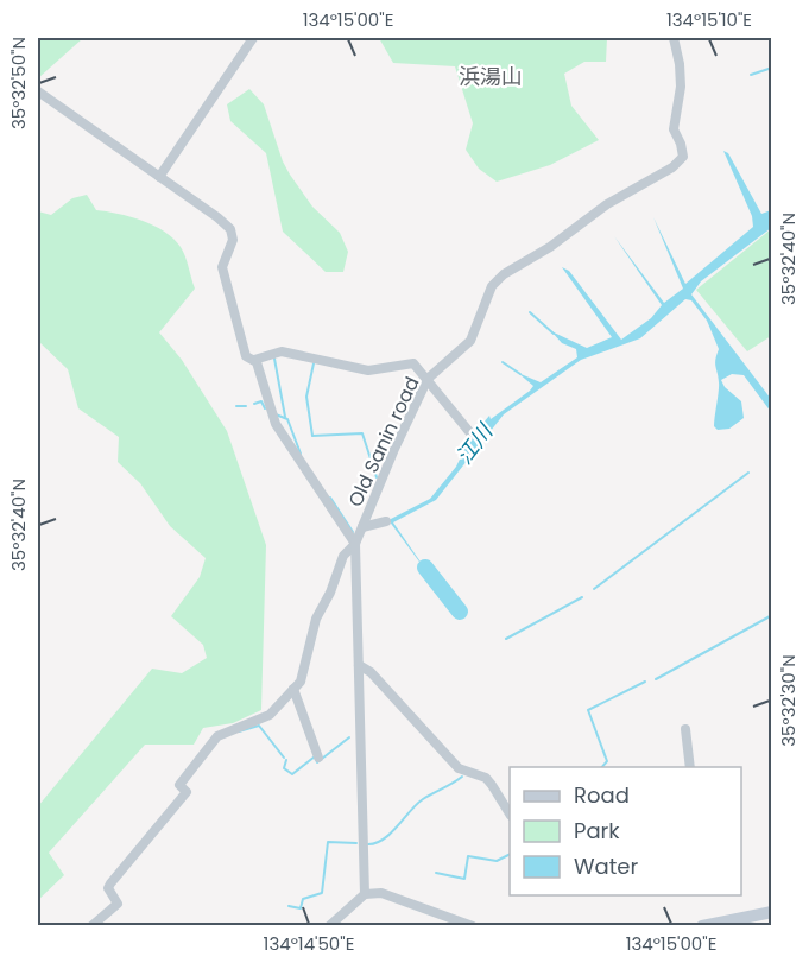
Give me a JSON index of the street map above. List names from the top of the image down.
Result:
{
  "streets": {
    "street": ["Old Sanin road"]
  },
  "districts": ["浜湯山"],
  "water": ["江川"],
  "legend": ["Road", "Park", "Water"],
  "coordinates": [
    "134°15'00\"E",
    "134°15'10\"E",
    "35°32'50\"N",
    "35°32'40\"N",
    "35°32'30\"N",
    "134°14'50\"E"
  ]
}
